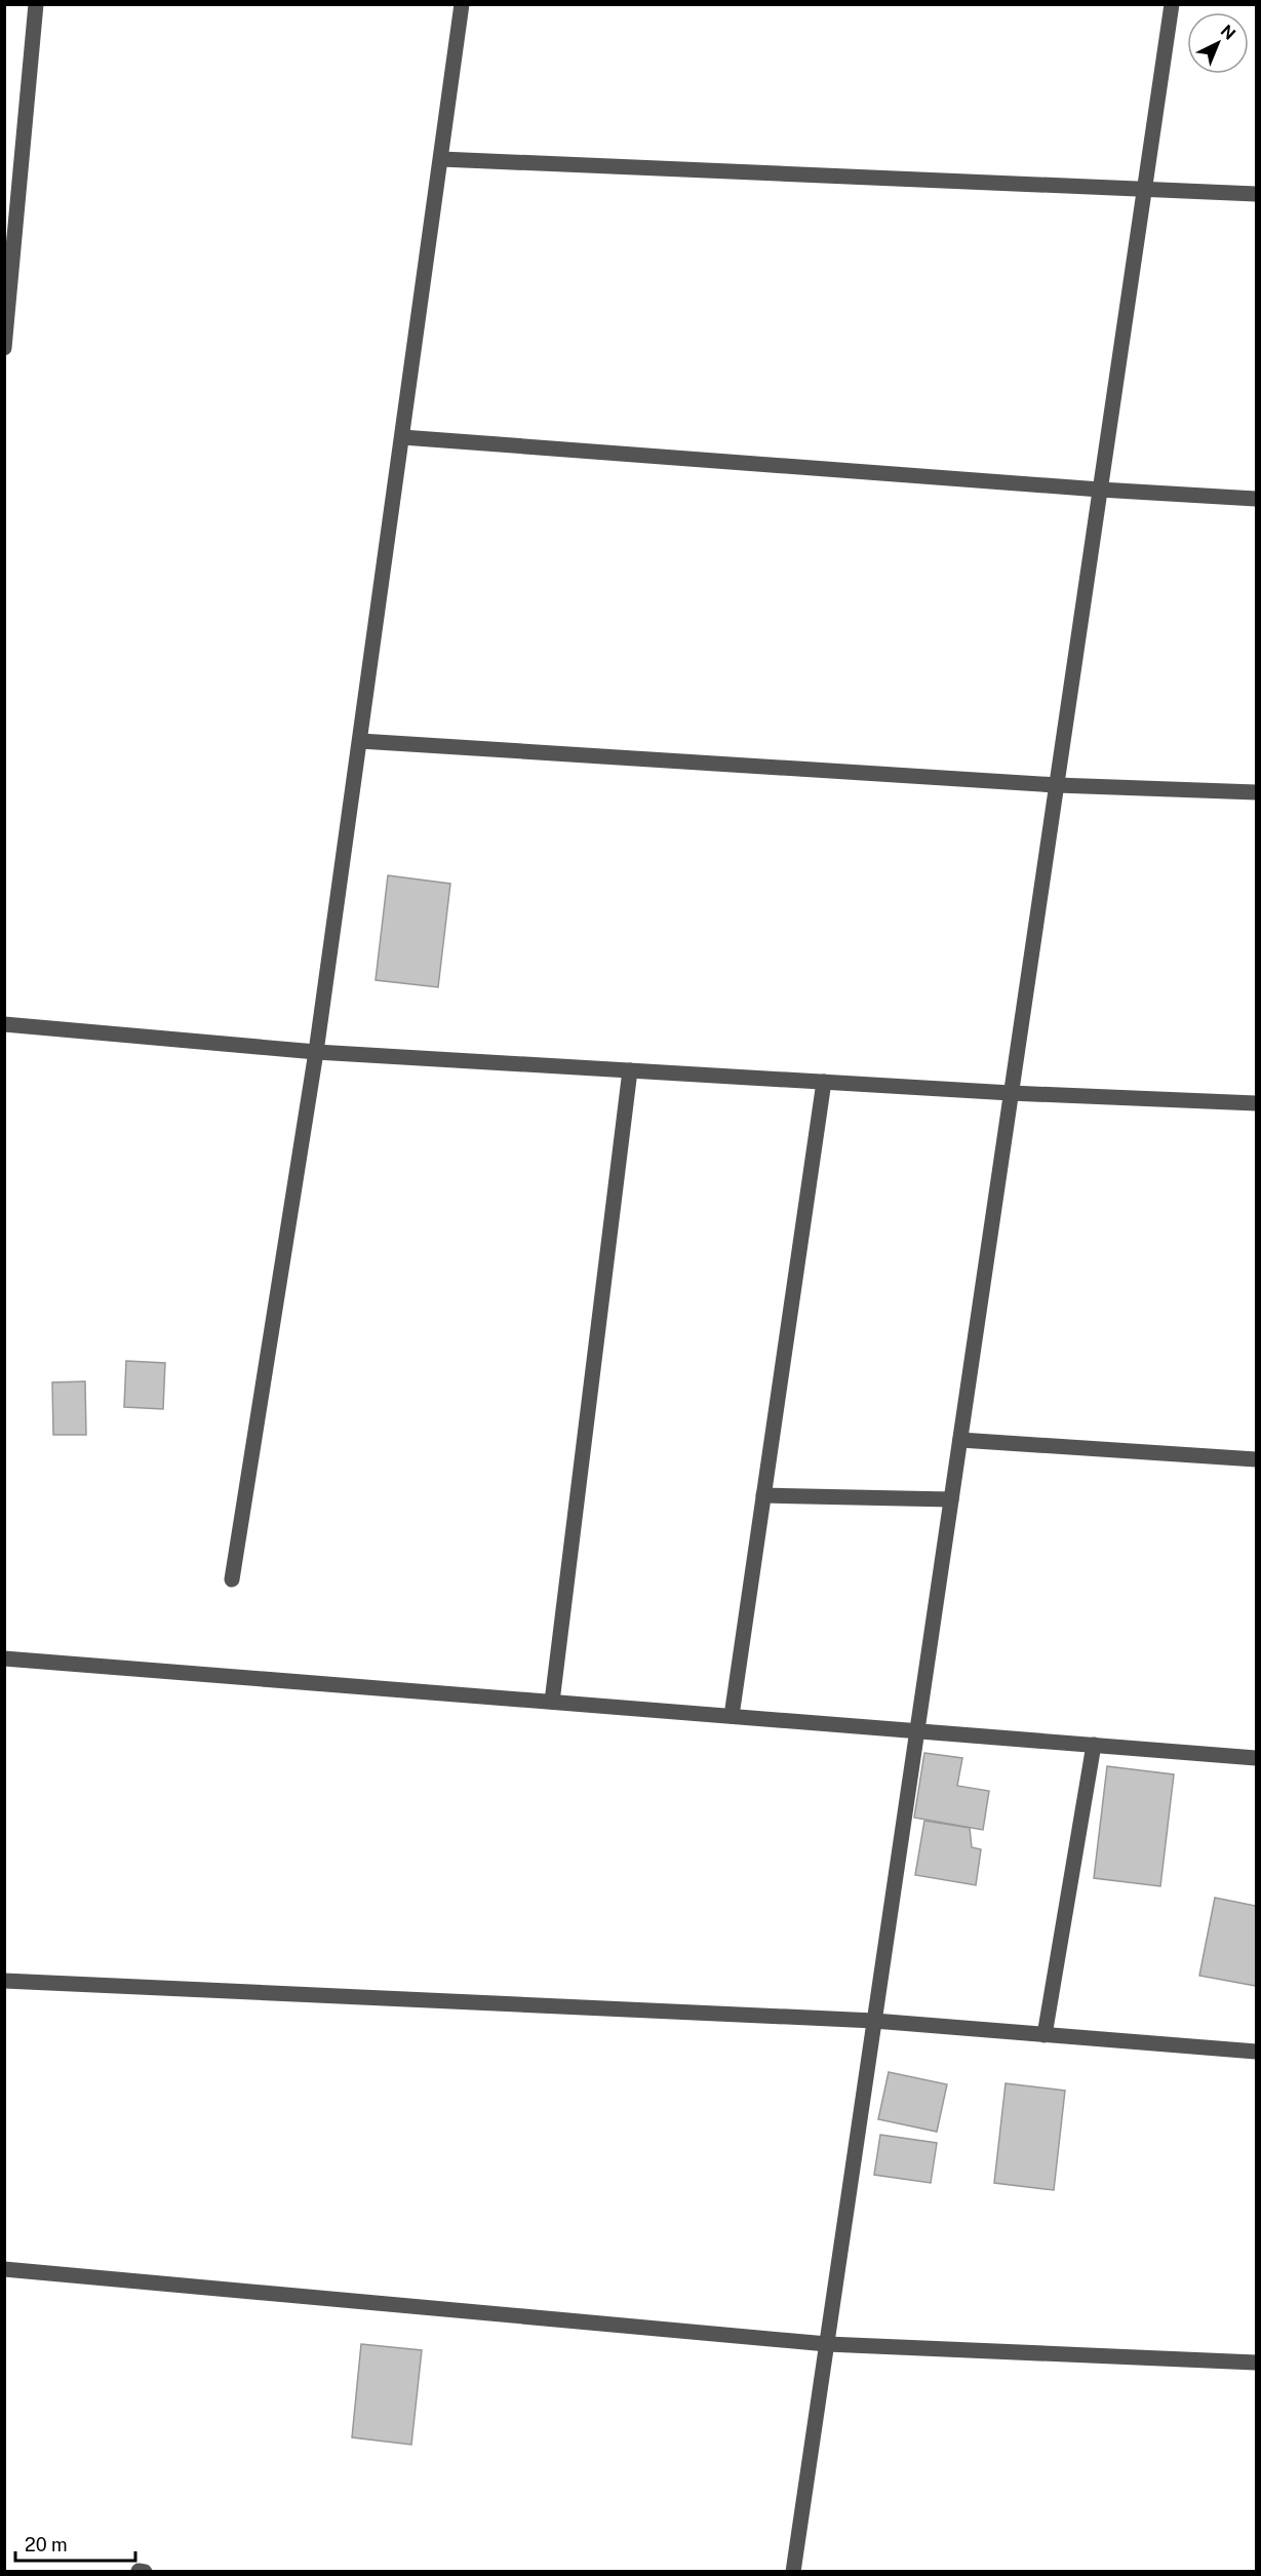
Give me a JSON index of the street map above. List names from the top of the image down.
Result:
{
  "scale_bar": "20 m",
  "north": "top right"
}
